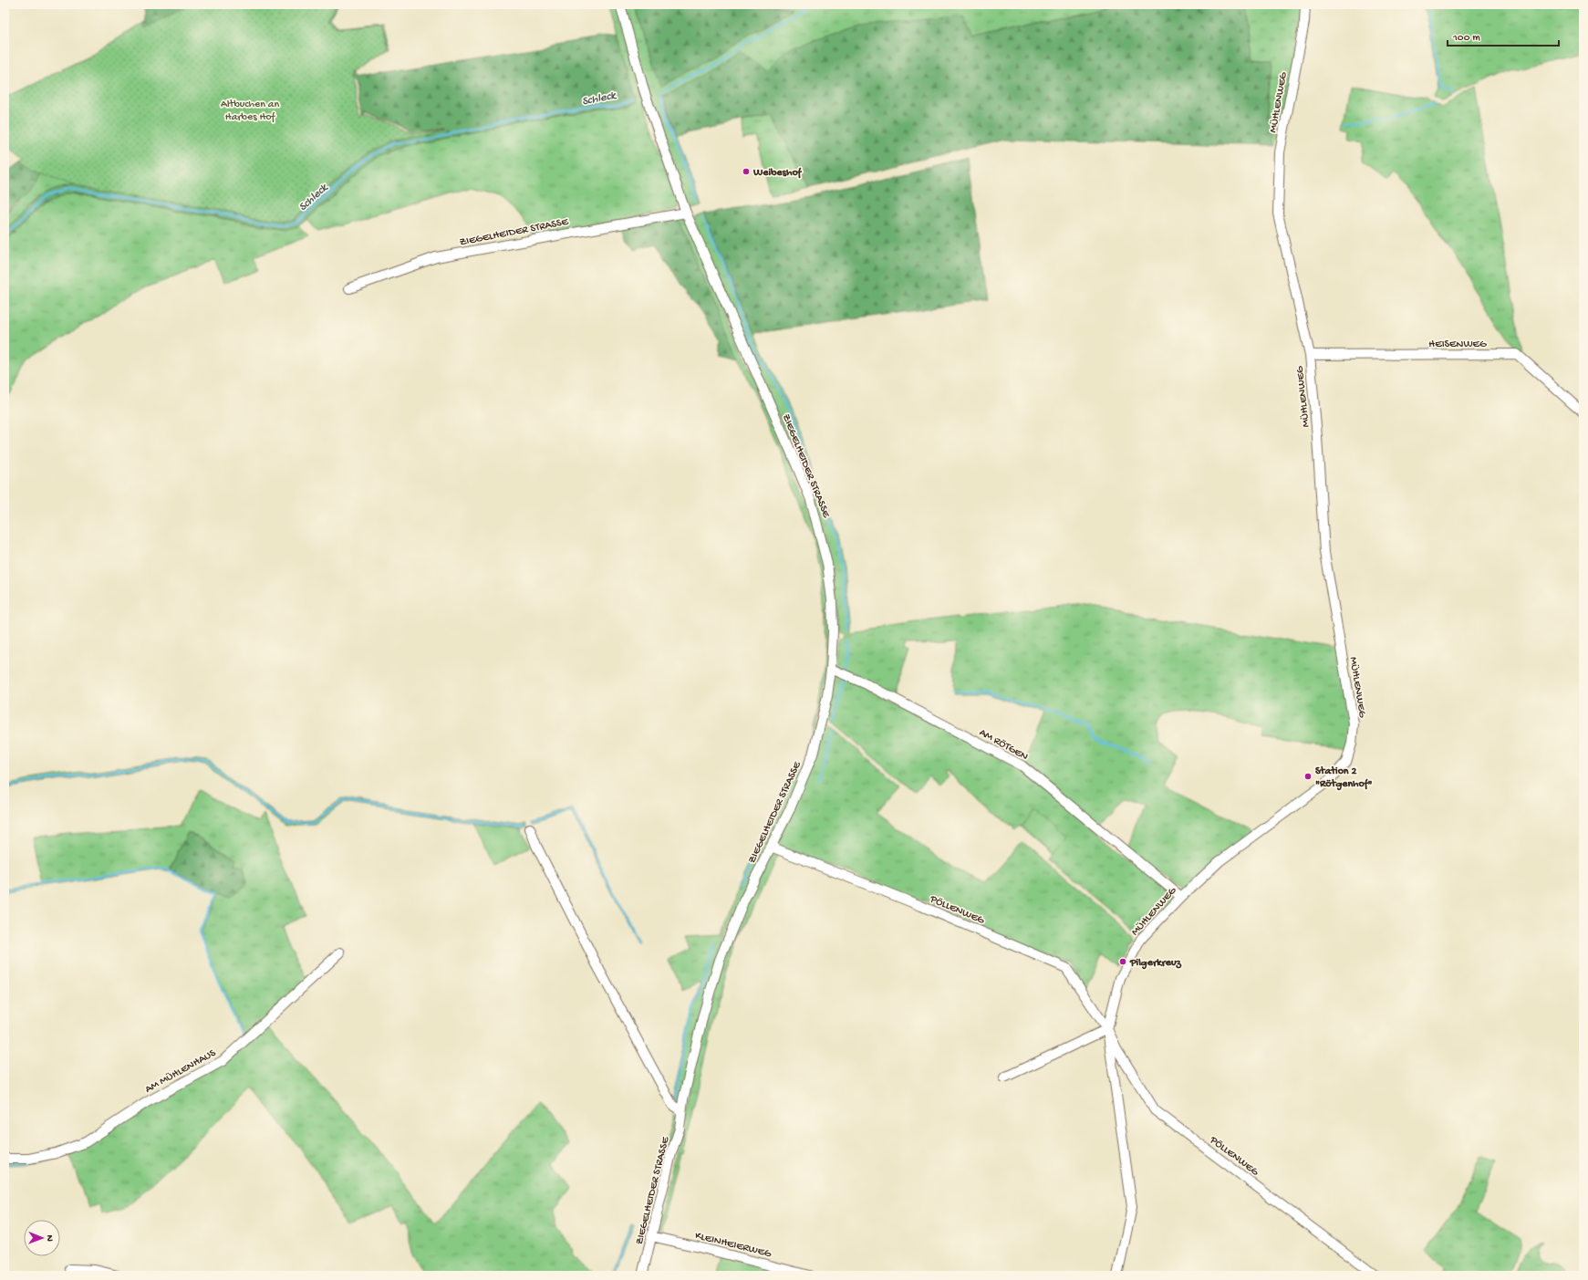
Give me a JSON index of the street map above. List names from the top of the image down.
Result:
{
  "streets": {
    "street": [
      "MÜHLENWEG",
      "ZIEGELHEIDER STRASSE",
      "HEISENWEG",
      "AM RÖTGEN",
      "PÖLLENWEG",
      "AM MÜHLENHAUS",
      "KLEINHEIERWEG"
    ]
  },
  "crossings": [
    ["MÜHLENWEG", "HEISENWEG"],
    ["MÜHLENWEG", "AM RÖTGEN"],
    ["MÜHLENWEG", "PÖLLENWEG"],
    ["ZIEGELHEIDER STRASSE", "AM RÖTGEN"],
    ["ZIEGELHEIDER STRASSE", "PÖLLENWEG"],
    ["ZIEGELHEIDER STRASSE", "KLEINHEIERWEG"]
  ],
  "water": ["Schleck"],
  "parks": ["Altbuchen an Harbes Hof"],
  "places": ["Weibeshof", "Station 2 \"Rötgenhof\"", "Pilgerkreuz"],
  "scale_bar": "100 m",
  "north": "right"
}
